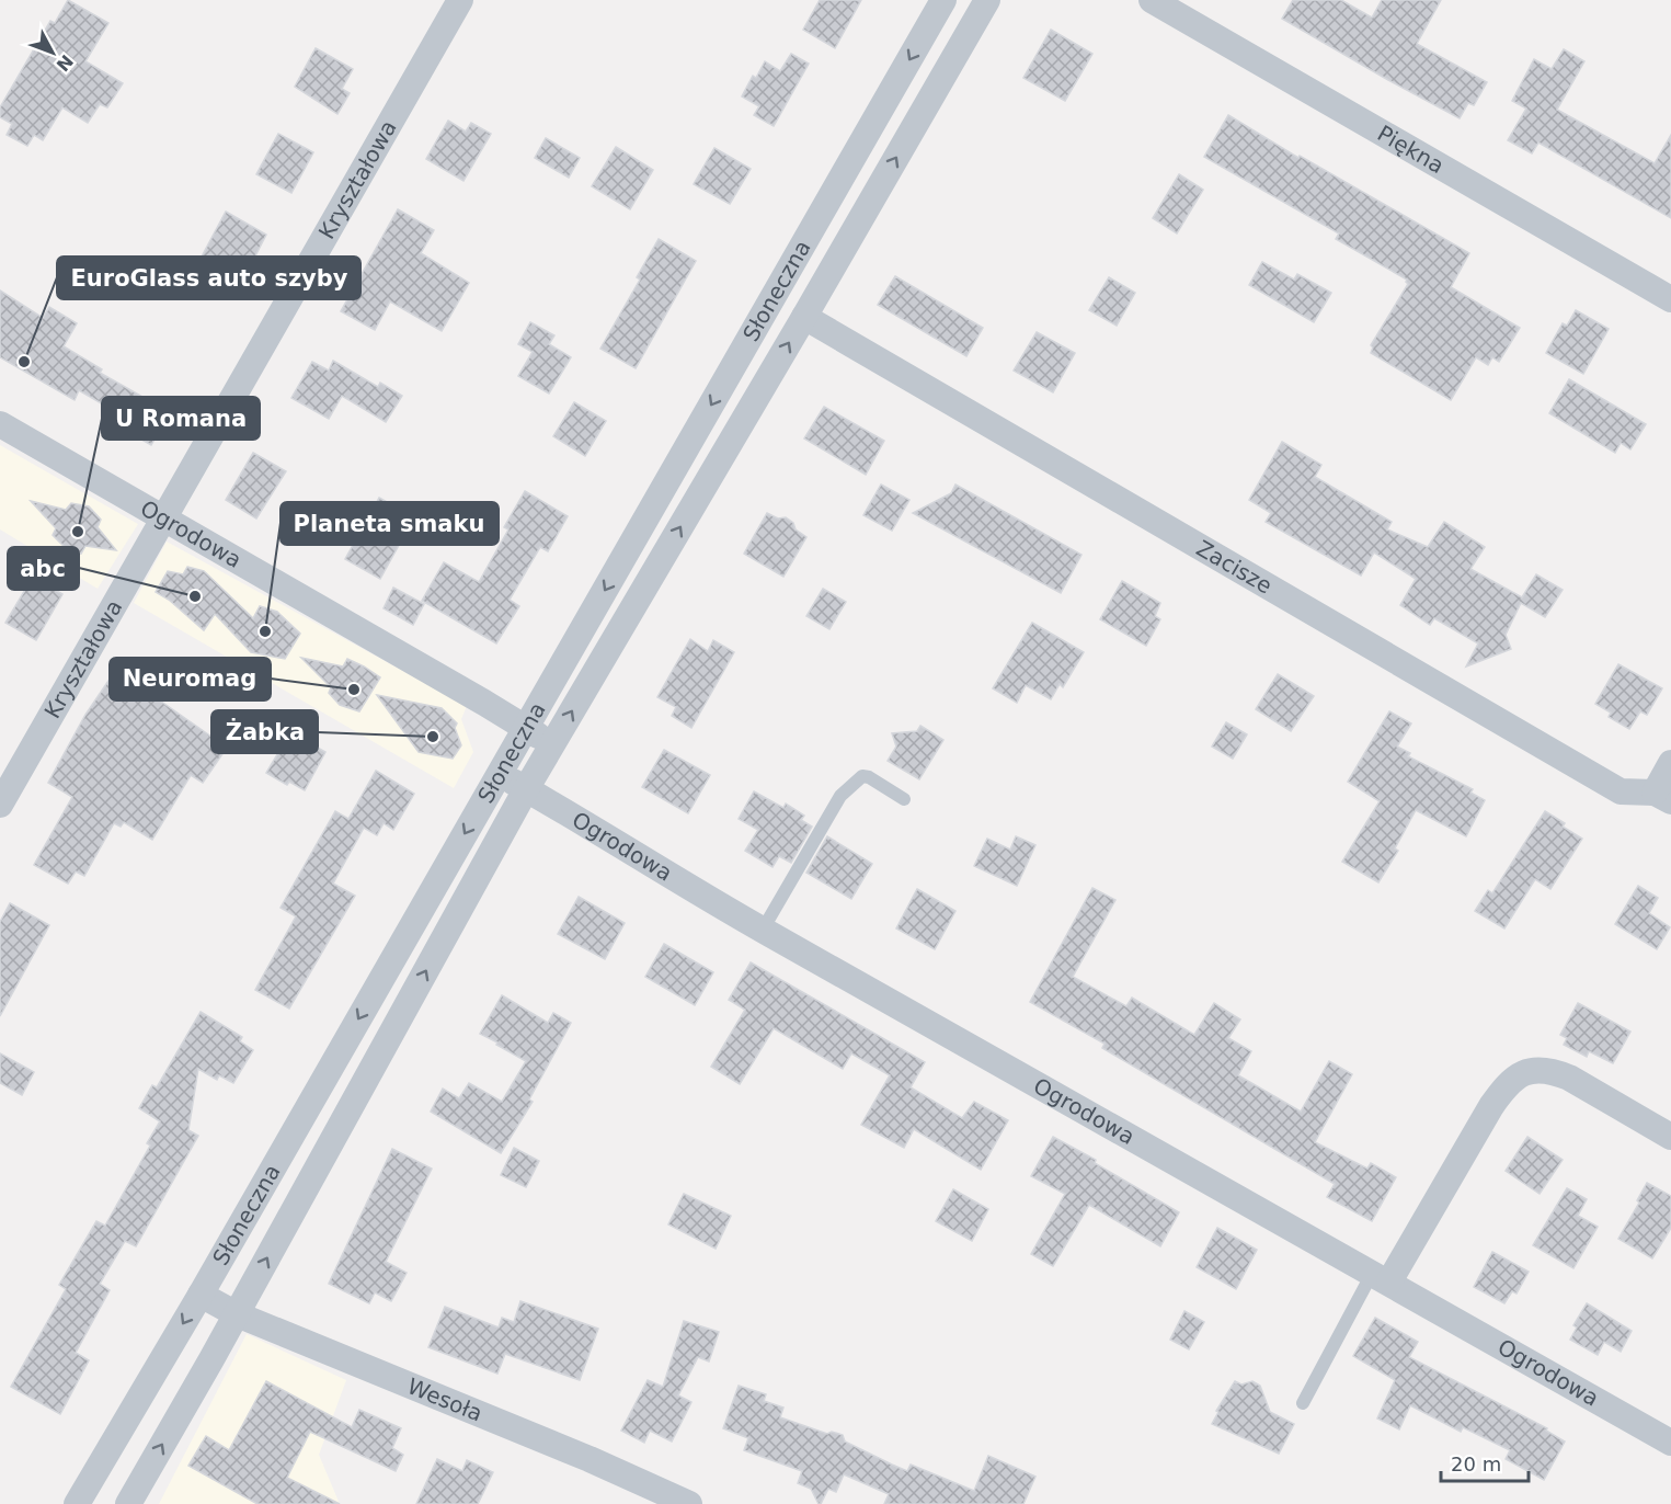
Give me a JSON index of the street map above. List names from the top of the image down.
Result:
{
  "streets": {
    "street": [
      "Piękna",
      "Kryształowa",
      "Słoneczna",
      "Ogrodowa",
      "Zacisze",
      "Wesoła"
    ]
  },
  "crossings": [
    ["Kryształowa", "Ogrodowa"],
    ["Słoneczna", "Ogrodowa"],
    ["Słoneczna", "Zacisze"],
    ["Słoneczna", "Wesoła"]
  ],
  "places": [
    "EuroGlass auto szyby",
    "U Romana",
    "abc",
    "Planeta smaku",
    "Neuromag",
    "Żabka"
  ],
  "scale_bar": "20 m",
  "north": "bottom right"
}
